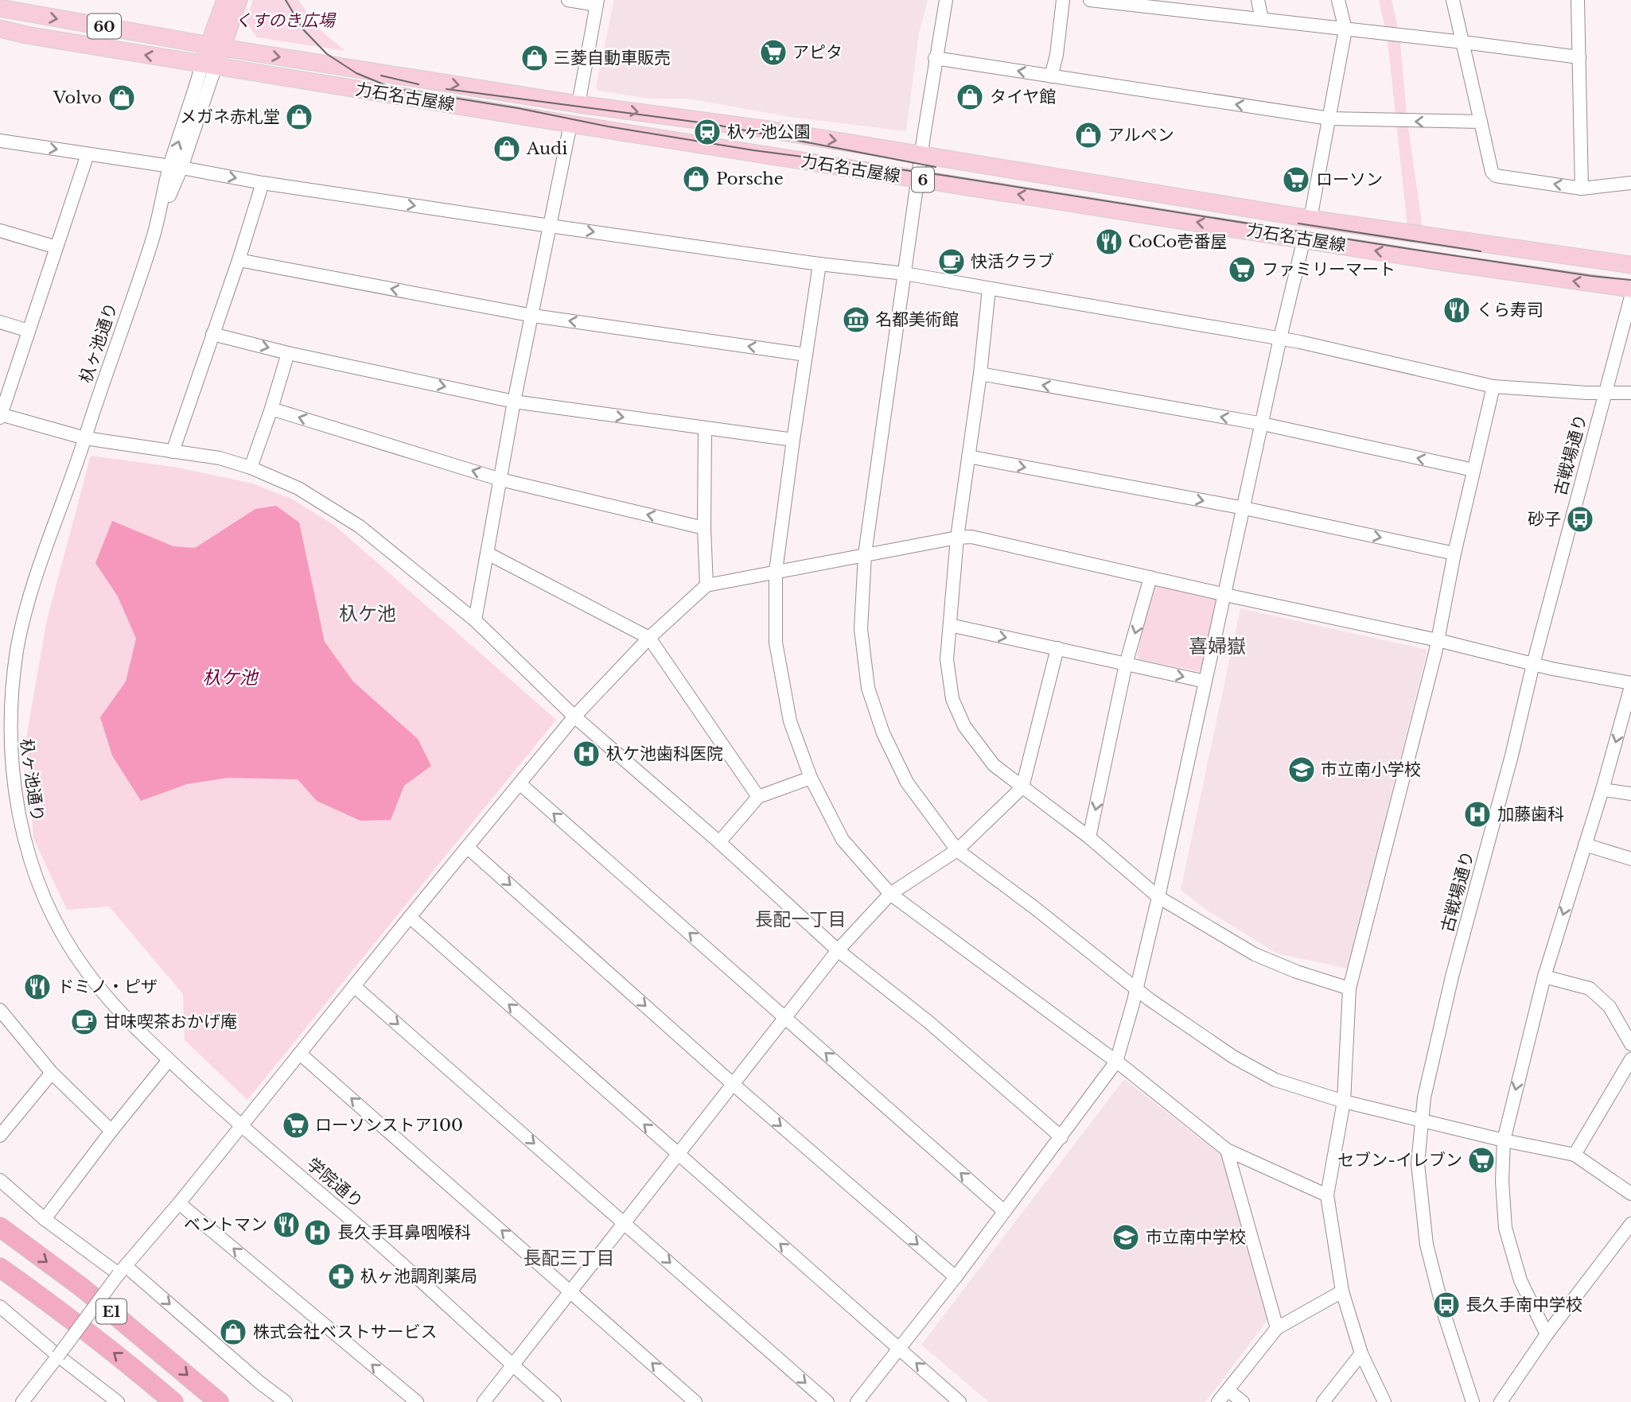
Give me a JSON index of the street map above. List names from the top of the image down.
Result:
{
  "streets": {
    "highway": ["E1"],
    "main road": ["60", "力石名古屋線", "6"],
    "street": ["杁ヶ池通り", "古戦場通り", "学院通り"]
  },
  "crossings": [
    ["60", "力石名古屋線"],
    ["60", "杁ヶ池通り"],
    ["力石名古屋線", "杁ヶ池通り"],
    ["杁ヶ池通り", "学院通り"]
  ],
  "districts": [
    "杁ケ池",
    "喜婦嶽",
    "長配一丁目",
    "長配三丁目"
  ],
  "water": ["杁ケ池"],
  "parks": ["くすのき広場"],
  "places": {
    "supermarket": [
      "アピタ",
      "ローソン",
      "ファミリーマート",
      "ローソンストア100",
      "セブン-イレブン"
    ],
    "shop": [
      "三菱自動車販売",
      "タイヤ館",
      "Volvo",
      "メガネ赤札堂",
      "アルペン",
      "Audi",
      "Porsche",
      "株式会社ベストサービス"
    ],
    "station": ["杁ヶ池公園"],
    "restaurant": [
      "CoCo壱番屋",
      "くら寿司",
      "ドミノ・ピザ",
      "ベントマン"
    ],
    "cafe": ["快活クラブ", "甘味喫茶おかげ庵"],
    "museum": ["名都美術館"],
    "bus stop": ["砂子", "長久手南中学校"],
    "hospital": ["杁ケ池歯科医院", "加藤歯科", "長久手耳鼻咽喉科"],
    "school or university": ["市立南小学校", "市立南中学校"],
    "pharmacy": ["杁ヶ池調剤薬局"]
  }
}
